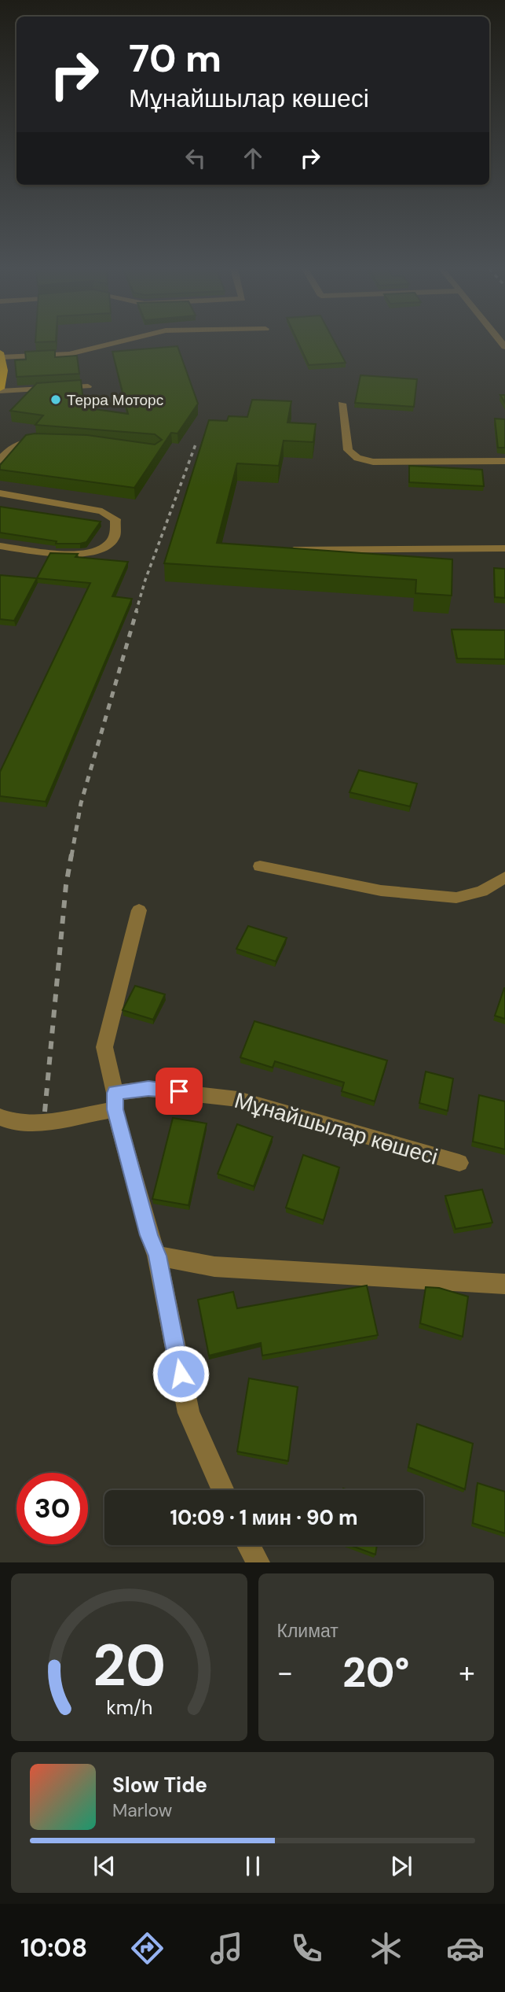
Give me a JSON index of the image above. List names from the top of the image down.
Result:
{
  "streets": {
    "street": ["Мұнайшылар көшесі"]
  },
  "places": ["Терра Моторс"],
  "page": {
    "turn": ["70 m", "Мұнайшылар көшесі"],
    "limit": "30",
    "trip": "10:09 · 1 мин · 90 m",
    "tile": "Климат",
    "heat": ["−", "20°", "+"],
    "song": ["Slow Tide", "Marlow"],
    "tabs": "10:08",
    "gauge": ["20", "km/h"]
  }
}
